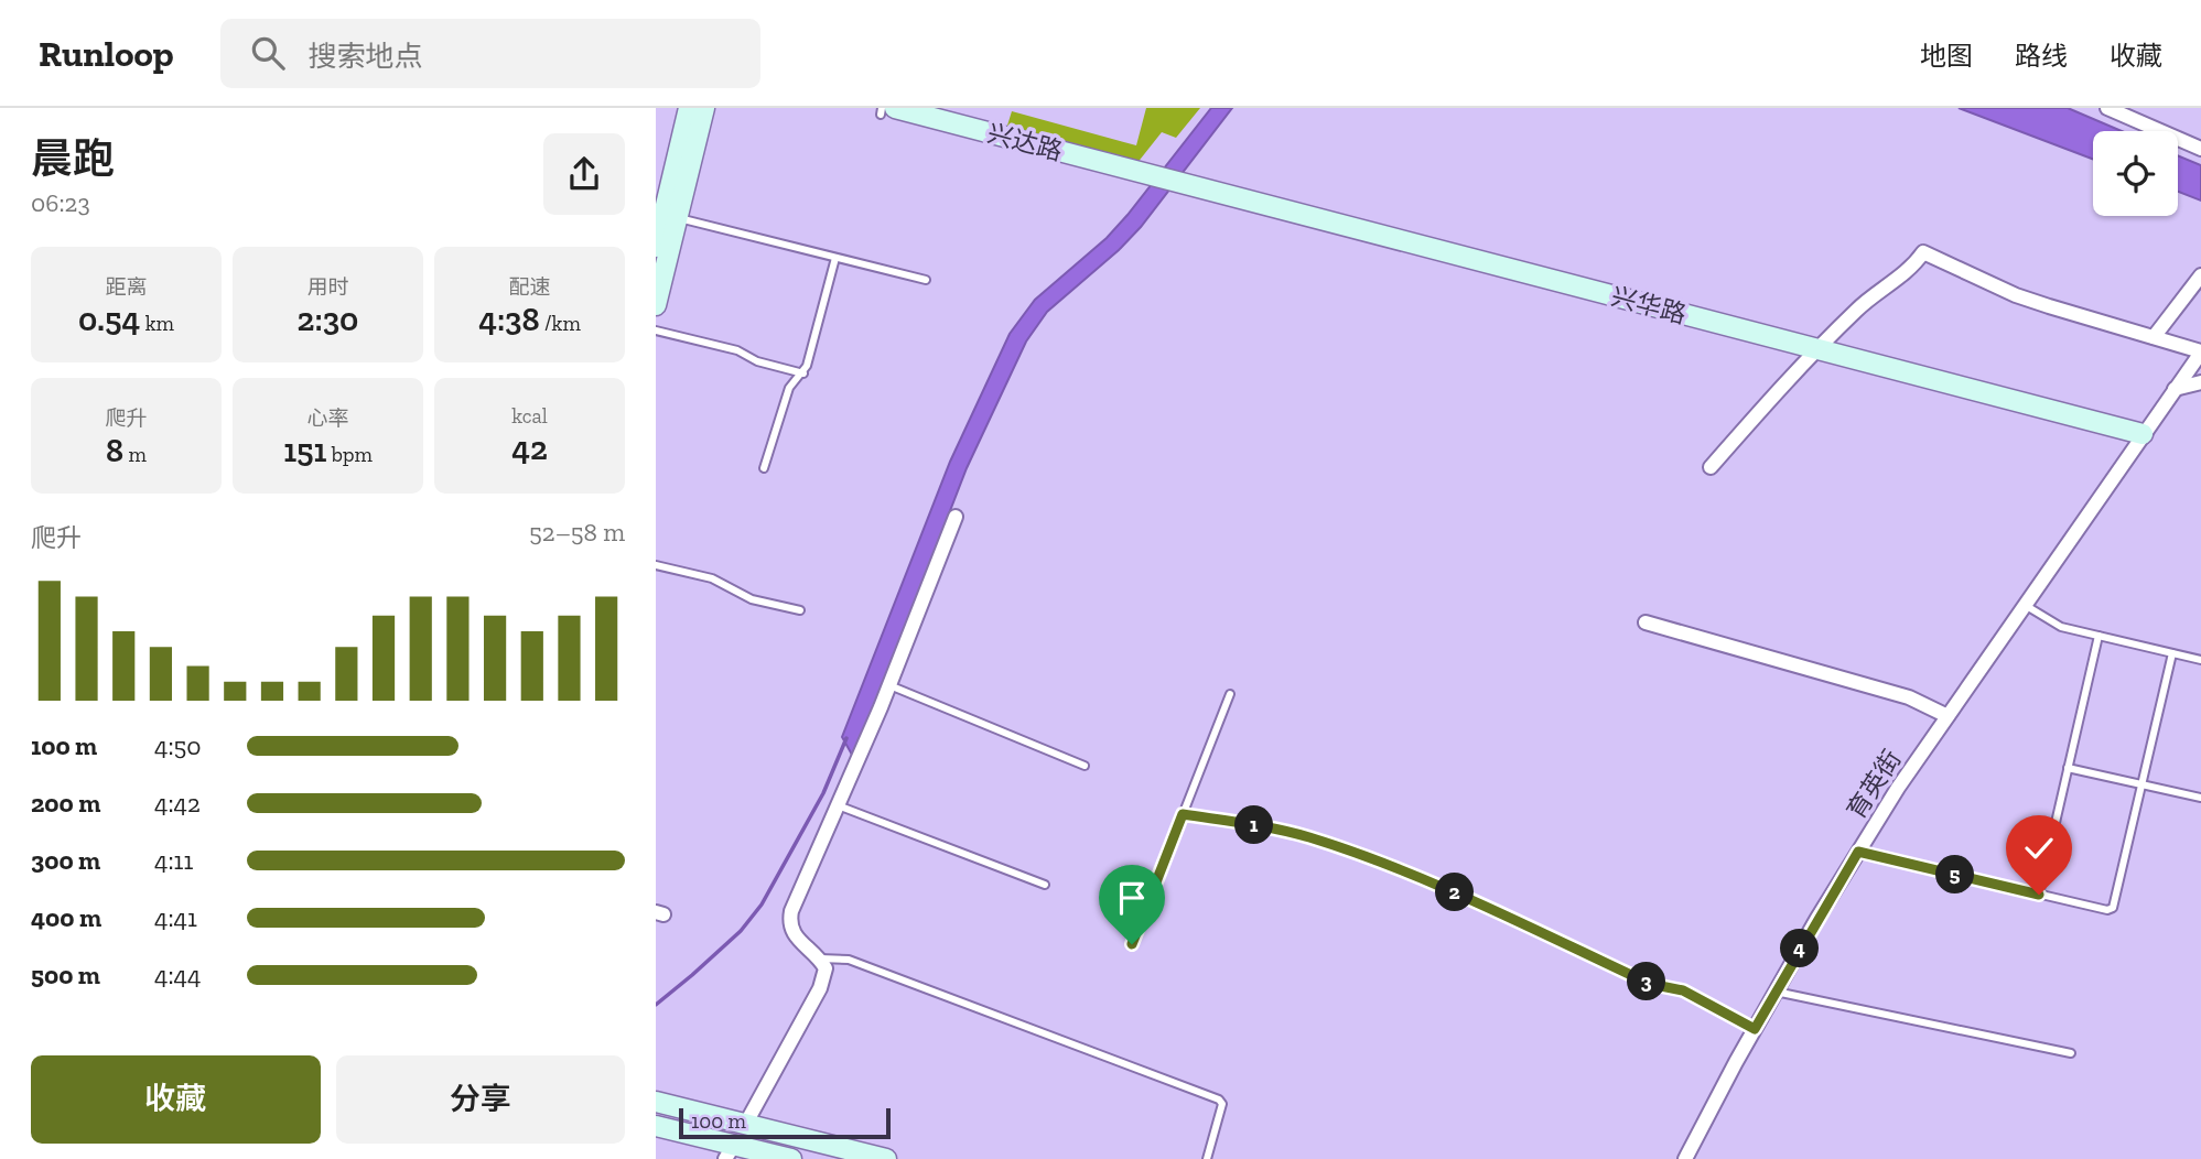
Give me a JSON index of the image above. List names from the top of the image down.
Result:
{
  "streets": {
    "street": ["兴达路", "兴华路", "育英街"]
  },
  "crossings": [
    ["兴达路", "兴华路"],
    ["兴华路", "育英街"]
  ],
  "scale_bar": "100 m",
  "page": {
    "header": "Runloop",
    "search": "搜索地点",
    "nav": ["地图", "路线", "收藏"],
    "heading": ["晨跑", "06:23"],
    "stats": [
      ["距离", "0.54 km"],
      ["用时", "2:30"],
      ["配速", "4:38 /km"],
      ["爬升", "8 m"],
      ["心率", "151 bpm"],
      ["kcal", "42"]
    ],
    "chart": ["爬升", "52–58 m"],
    "list": [
      {
        "name": "100 m",
        "note": "4:50"
      },
      {
        "name": "200 m",
        "note": "4:42"
      },
      {
        "name": "300 m",
        "note": "4:11"
      },
      {
        "name": "400 m",
        "note": "4:41"
      },
      {
        "name": "500 m",
        "note": "4:44"
      }
    ],
    "pins": [
      "1",
      "5",
      "2",
      "4",
      "3"
    ],
    "buttons": ["收藏", "分享"],
    "scale": "100 m"
  }
}
